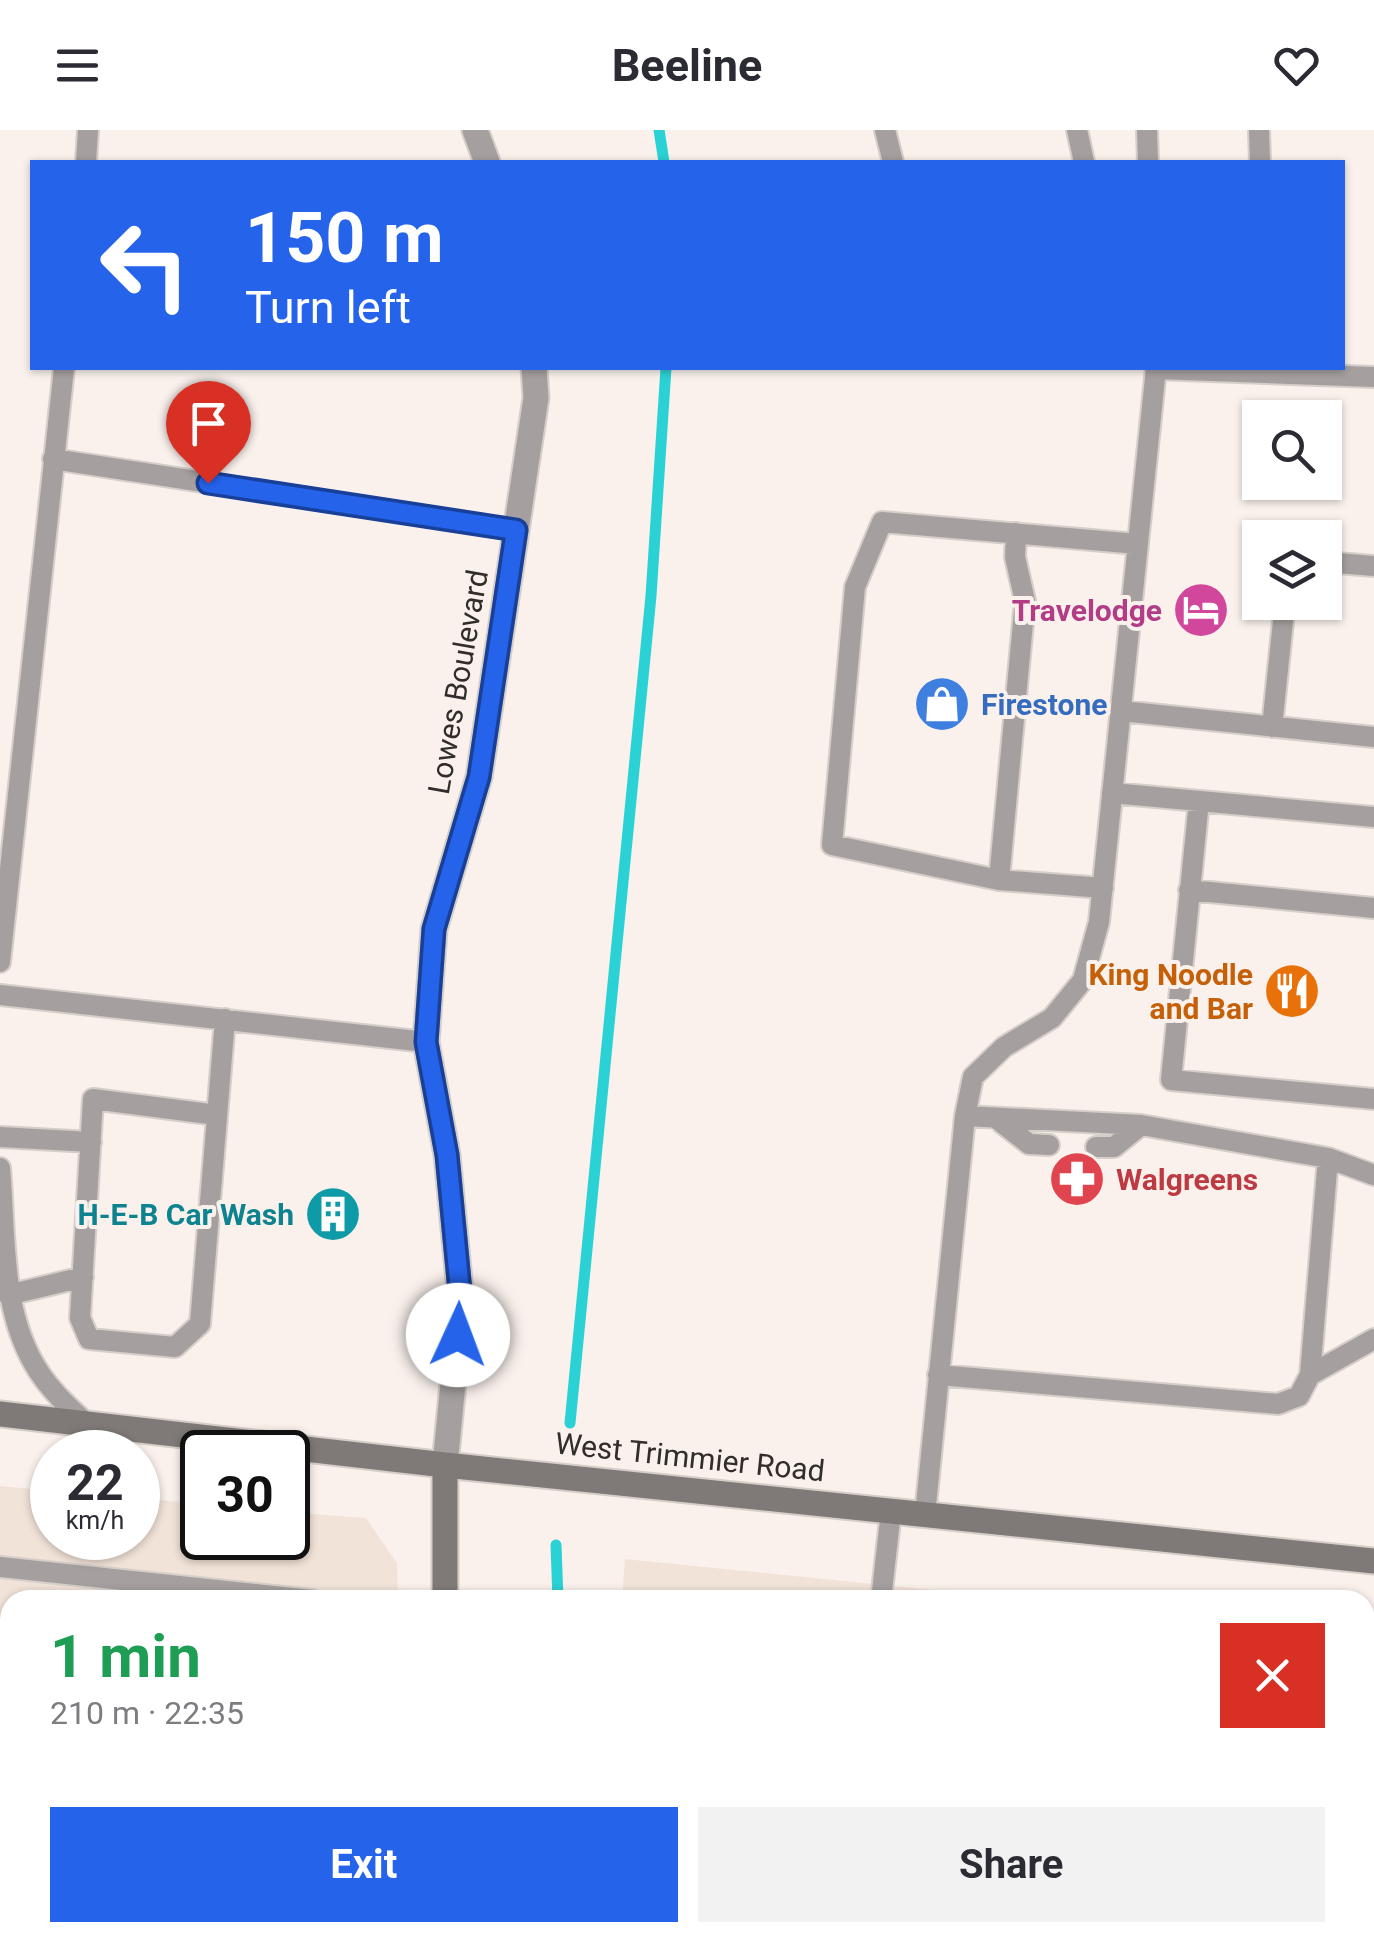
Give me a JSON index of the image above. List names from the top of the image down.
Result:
{
  "streets": {
    "main road": ["Lowes Boulevard", "West Trimmier Road"]
  },
  "crossings": [
    ["Lowes Boulevard", "West Trimmier Road"]
  ],
  "places": {
    "hotel": ["Travelodge"],
    "shop": ["Firestone"],
    "restaurant": ["King Noodle and Bar"],
    "pharmacy": ["Walgreens"],
    "building": ["H-E-B Car Wash"]
  },
  "page": {
    "header": "Beeline",
    "turn": ["150 m", "Turn left"],
    "speed": "22 km/h",
    "limit": "30",
    "heading": ["1 min", "210 m · 22:35"],
    "buttons": ["Exit", "Share"]
  }
}
